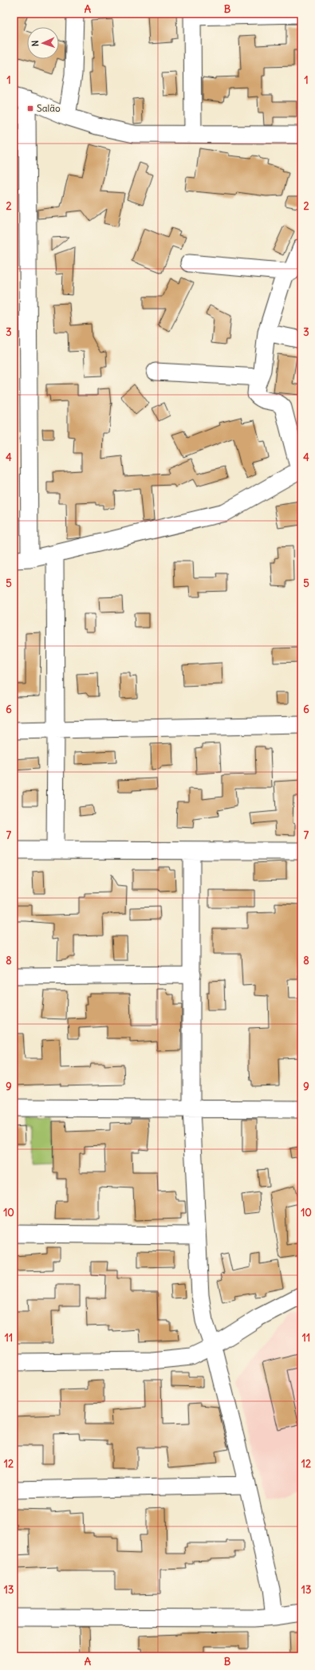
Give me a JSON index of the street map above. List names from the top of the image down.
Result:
{
  "places": {
    "transit": ["Salão"]
  },
  "north": "left",
  "grid": {
    "columns": ["A", "B"],
    "rows": [
      "1",
      "2",
      "3",
      "4",
      "5",
      "6",
      "7",
      "8",
      "9",
      "10",
      "11",
      "12",
      "13"
    ]
  }
}
